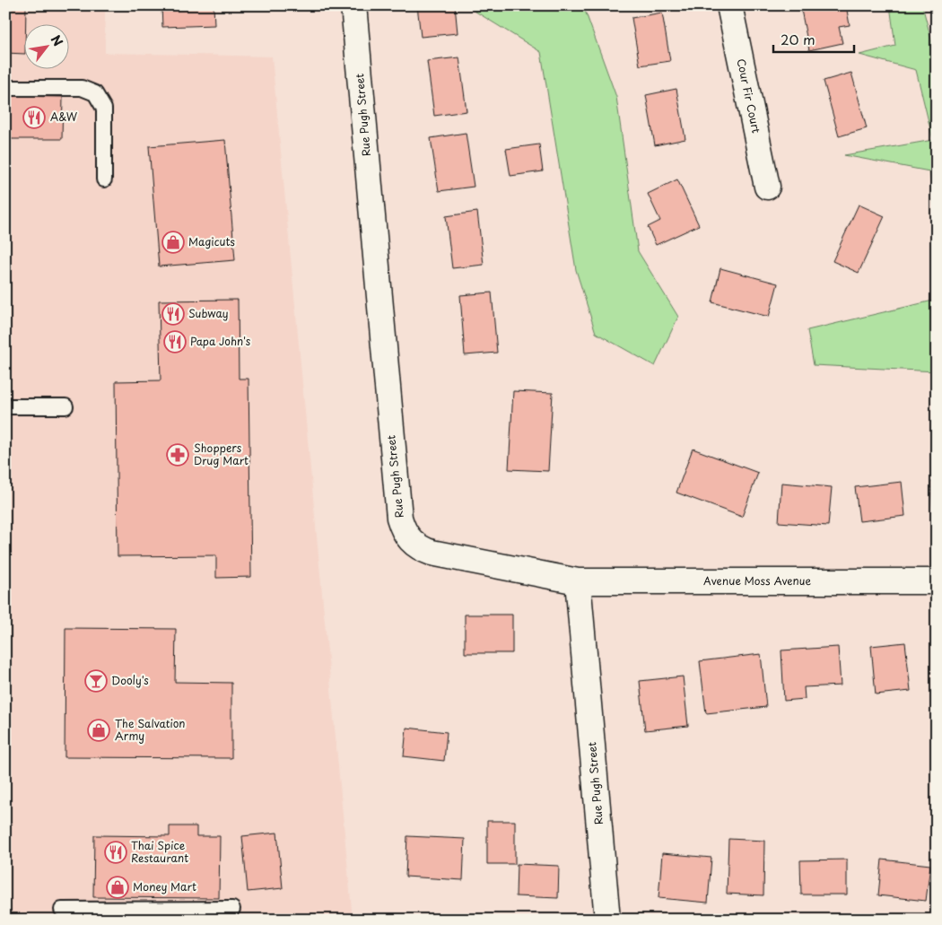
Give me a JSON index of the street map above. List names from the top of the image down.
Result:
{
  "streets": {
    "street": ["Cour Fir Court", "Rue Pugh Street", "Avenue Moss Avenue"]
  },
  "crossings": [
    ["Rue Pugh Street", "Avenue Moss Avenue"]
  ],
  "places": {
    "restaurant": [
      "A&W",
      "Subway",
      "Papa John's",
      "Thai Spice Restaurant"
    ],
    "shop": ["Magicuts", "The Salvation Army", "Money Mart"],
    "pharmacy": ["Shoppers Drug Mart"],
    "bar": ["Dooly's"]
  },
  "scale_bar": "20 m",
  "north": "top right"
}
